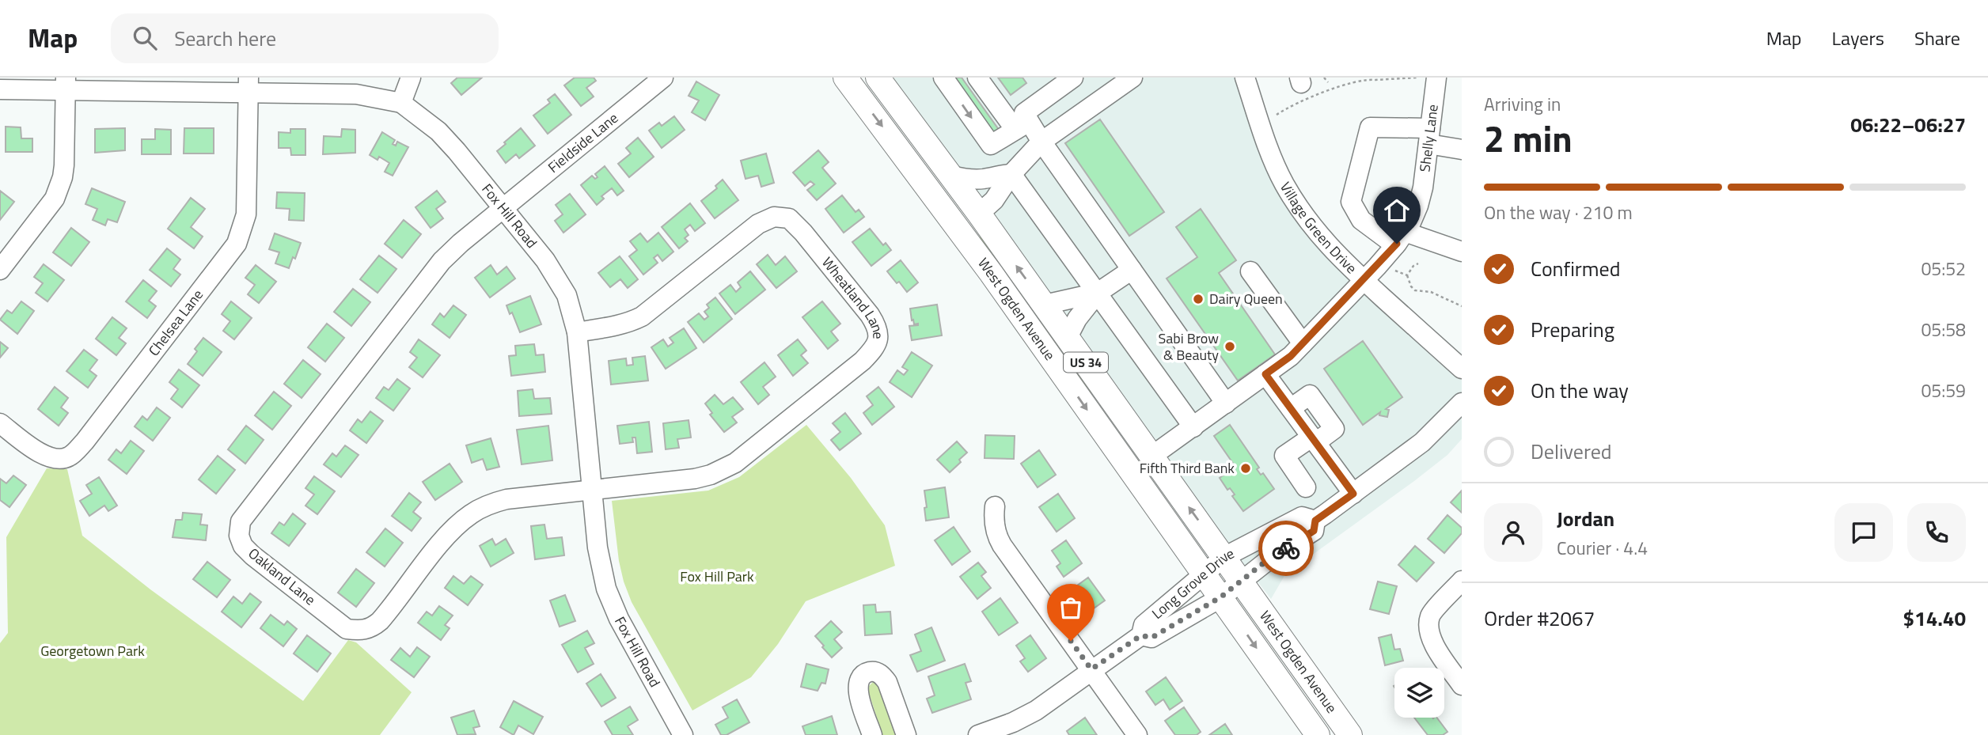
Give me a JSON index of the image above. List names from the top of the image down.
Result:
{
  "streets": {
    "main road": ["West Ogden Avenue", "US 34"],
    "street": [
      "Shelly Lane",
      "Fieldside Lane",
      "Fox Hill Road",
      "Village Green Drive",
      "Wheatland Lane",
      "Chelsea Lane",
      "Oakland Lane",
      "Long Grove Drive"
    ]
  },
  "crossings": [
    ["Shelly Lane", "Village Green Drive"],
    ["Shelly Lane", "West Ogden Avenue"],
    ["Fieldside Lane", "Fox Hill Road"],
    ["Fieldside Lane", "Oakland Lane"],
    ["Fox Hill Road", "Wheatland Lane"],
    ["Fox Hill Road", "Chelsea Lane"],
    ["Fox Hill Road", "Oakland Lane"],
    ["Wheatland Lane", "Oakland Lane"],
    ["West Ogden Avenue", "Long Grove Drive"]
  ],
  "parks": ["Fox Hill Park", "Georgetown Park"],
  "places": ["Dairy Queen", "Sabi Brow & Beauty", "Fifth Third Bank"],
  "page": {
    "header": "Map",
    "search": "Search here",
    "nav": ["Map", "Layers", "Share"],
    "heading": ["2 min", "Arriving in", "06:22–06:27"],
    "panel": [
      "Jordan",
      "Courier · 4.4",
      "Order #2067",
      "$14.40"
    ],
    "bar": "On the way · 210 m",
    "list": [
      ["Confirmed", "05:52"],
      ["Preparing", "05:58"],
      ["On the way", "05:59"],
      "Delivered"
    ]
  }
}
